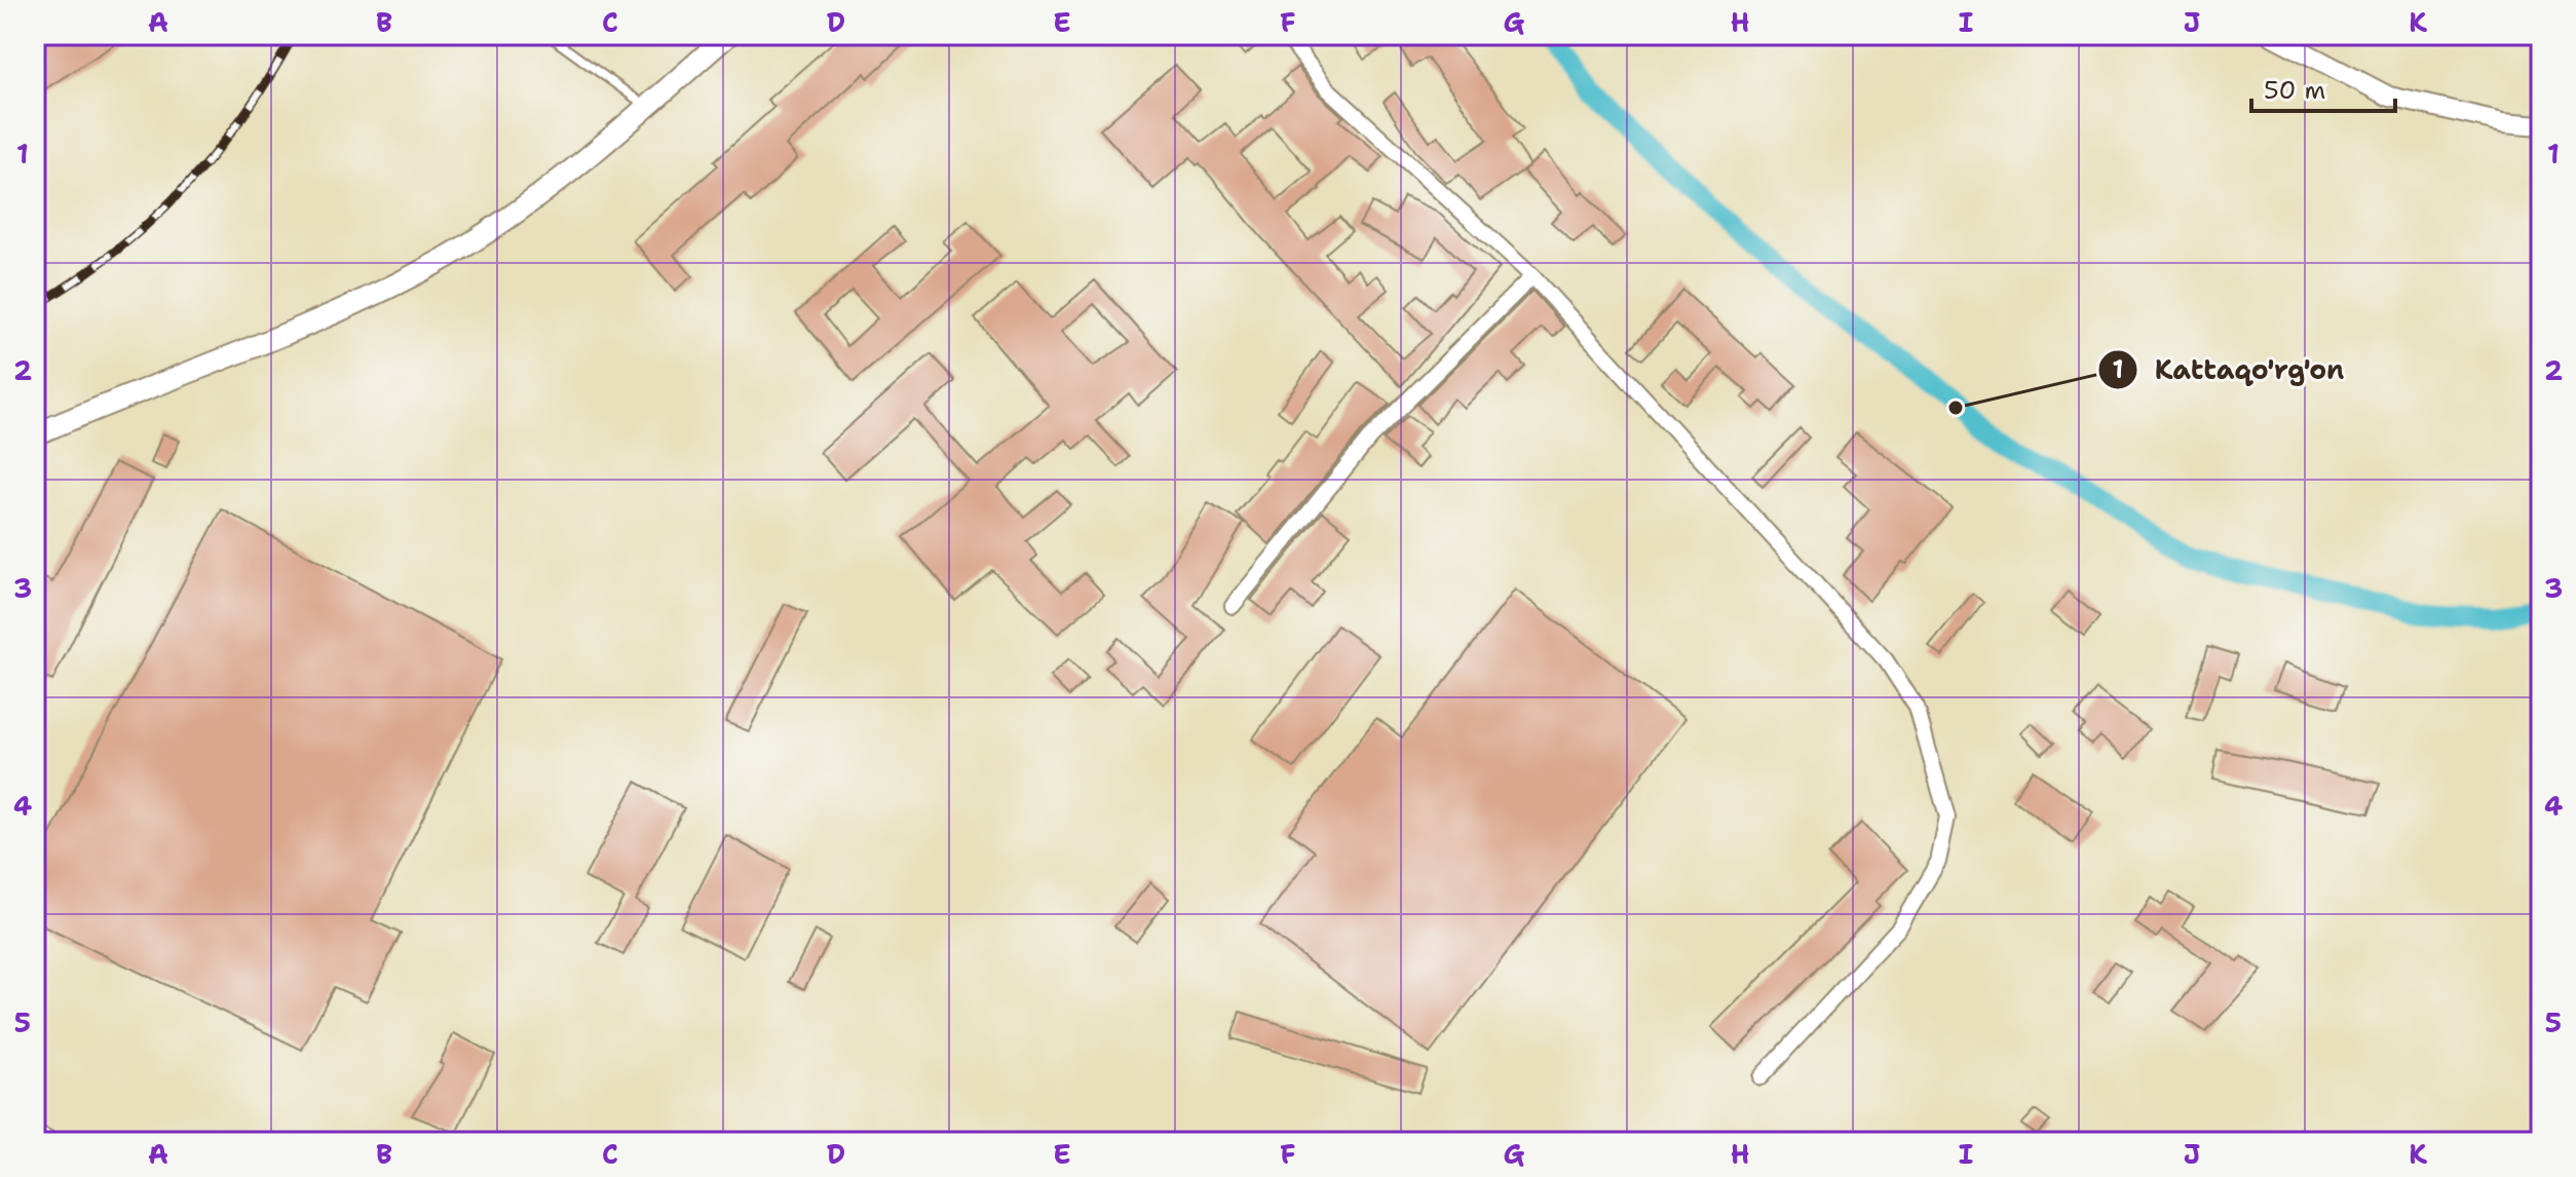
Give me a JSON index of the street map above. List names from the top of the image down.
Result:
{
  "places": ["Kattaqo'rg'on"],
  "scale_bar": "50 m",
  "grid": {
    "columns": [
      "A",
      "B",
      "C",
      "D",
      "E",
      "F",
      "G",
      "H",
      "I",
      "J",
      "K"
    ],
    "rows": [
      "1",
      "2",
      "3",
      "4",
      "5"
    ]
  }
}
